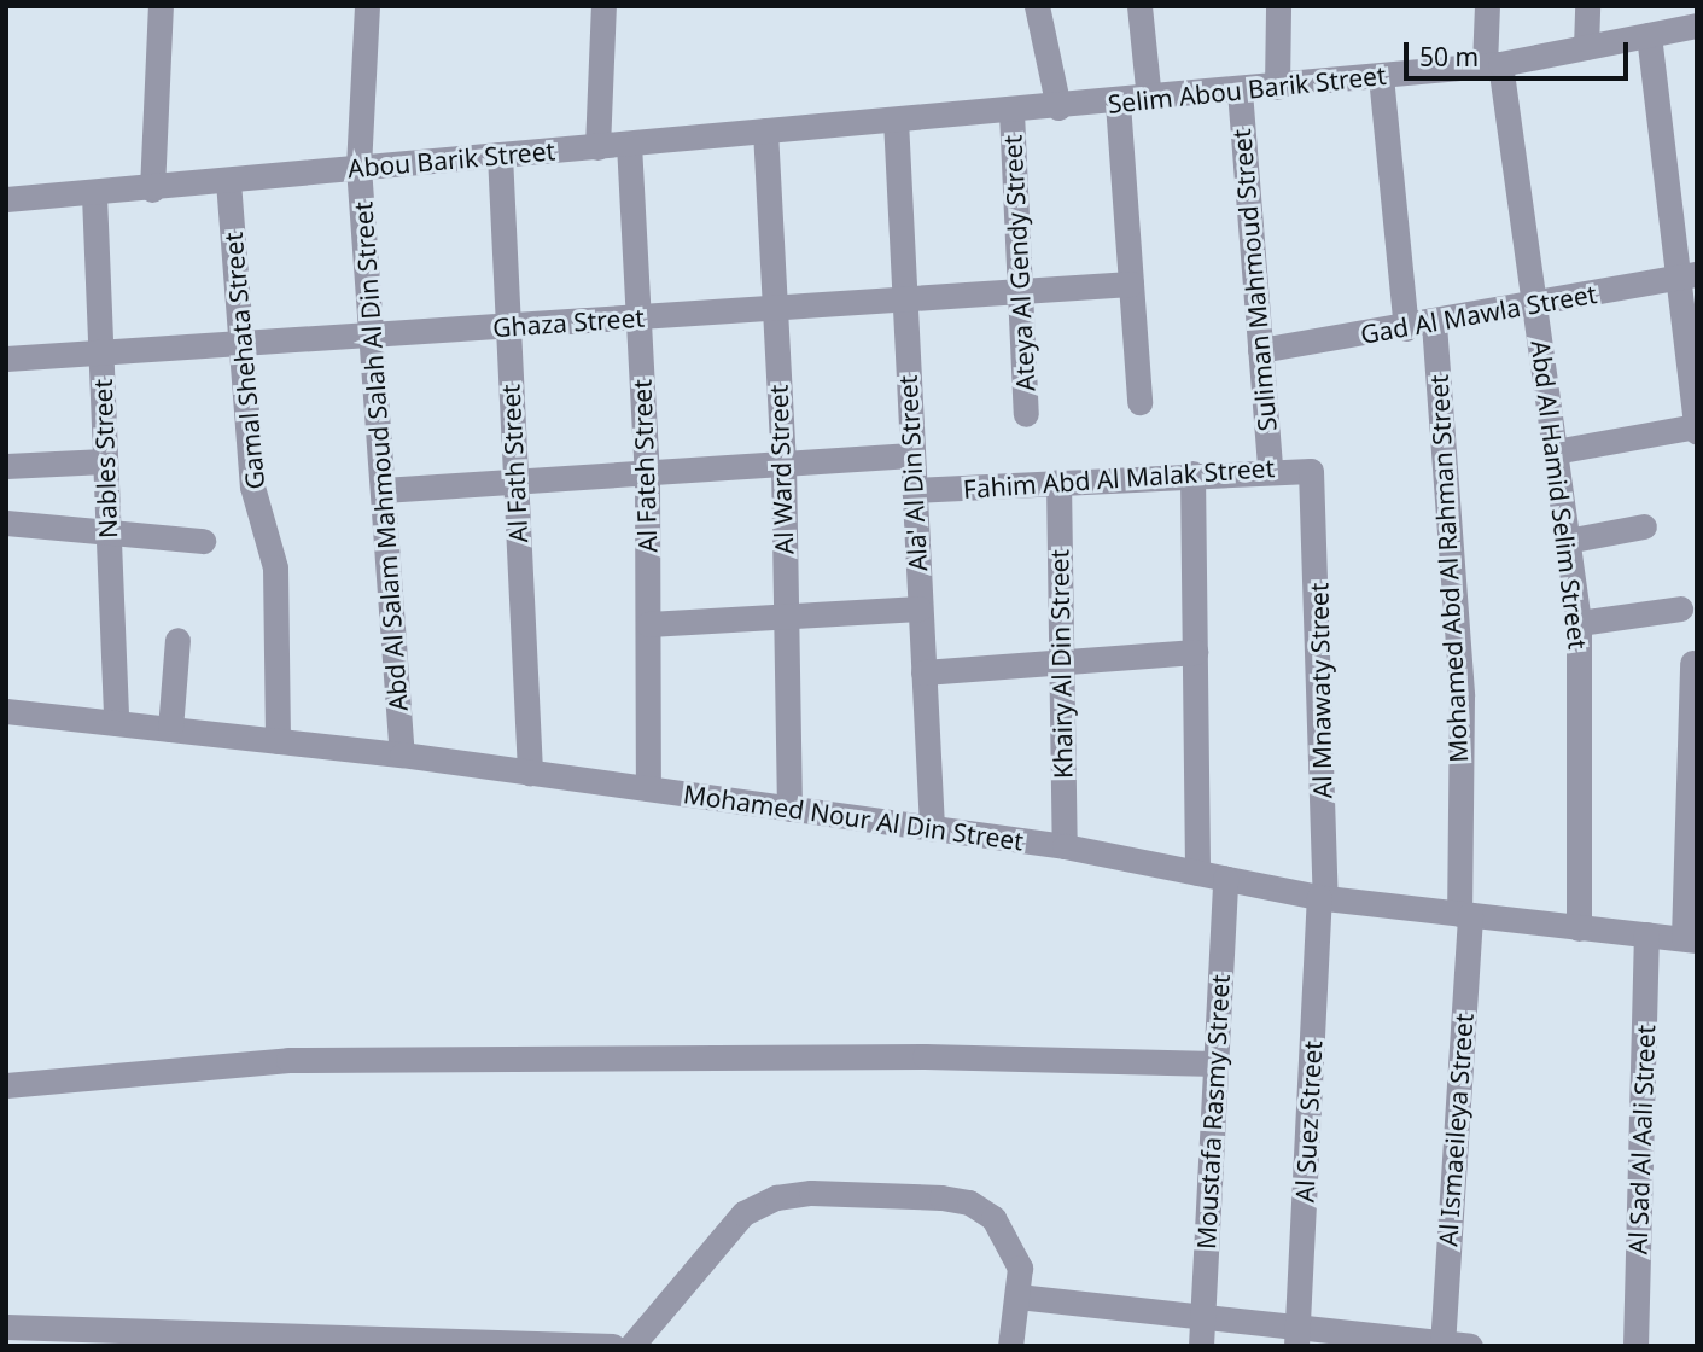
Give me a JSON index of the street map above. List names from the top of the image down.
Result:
{
  "streets": {
    "street": [
      "Selim Abou Barik Street",
      "Abou Barik Street",
      "Ateya Al Gendy Street",
      "Suliman Mahmoud Street",
      "Gad Al Mawla Street",
      "Ghaza Street",
      "Gamal Shehata Street",
      "Abd Al Salam Mahmoud Salah Al Din Street",
      "Nables Street",
      "Al Fath Street",
      "Al Fateh Street",
      "Al Ward Street",
      "Ala' Al Din Street",
      "Fahim Abd Al Malak Street",
      "Abd Al Hamid Selim Street",
      "Mohamed Abd Al Rahman Street",
      "Khairy Al Din Street",
      "Al Mnawaty Street",
      "Mohamed Nour Al Din Street",
      "Moustafa Rasmy Street",
      "Al Suez Street",
      "Al Ismaeileya Street",
      "Al Sad Al Aali Street"
    ]
  },
  "crossings": [
    ["Selim Abou Barik Street", "Abou Barik Street"],
    ["Selim Abou Barik Street", "Ateya Al Gendy Street"],
    ["Selim Abou Barik Street", "Suliman Mahmoud Street"],
    ["Selim Abou Barik Street", "Ala' Al Din Street"],
    ["Selim Abou Barik Street", "Abd Al Hamid Selim Street"],
    ["Abou Barik Street", "Gamal Shehata Street"],
    ["Abou Barik Street", "Abd Al Salam Mahmoud Salah Al Din Street"],
    ["Abou Barik Street", "Nables Street"],
    ["Abou Barik Street", "Al Fath Street"],
    ["Abou Barik Street", "Al Fateh Street"],
    ["Abou Barik Street", "Al Ward Street"],
    ["Abou Barik Street", "Ala' Al Din Street"],
    ["Ateya Al Gendy Street", "Ghaza Street"],
    ["Suliman Mahmoud Street", "Gad Al Mawla Street"],
    ["Suliman Mahmoud Street", "Fahim Abd Al Malak Street"],
    ["Gad Al Mawla Street", "Abd Al Hamid Selim Street"],
    ["Gad Al Mawla Street", "Mohamed Abd Al Rahman Street"],
    ["Ghaza Street", "Gamal Shehata Street"],
    ["Ghaza Street", "Abd Al Salam Mahmoud Salah Al Din Street"],
    ["Ghaza Street", "Nables Street"],
    ["Ghaza Street", "Al Fath Street"],
    ["Ghaza Street", "Al Fateh Street"],
    ["Ghaza Street", "Al Ward Street"],
    ["Ghaza Street", "Ala' Al Din Street"],
    ["Gamal Shehata Street", "Mohamed Nour Al Din Street"],
    ["Abd Al Salam Mahmoud Salah Al Din Street", "Mohamed Nour Al Din Street"],
    ["Nables Street", "Mohamed Nour Al Din Street"],
    ["Al Fath Street", "Mohamed Nour Al Din Street"],
    ["Al Fateh Street", "Mohamed Nour Al Din Street"],
    ["Al Ward Street", "Mohamed Nour Al Din Street"],
    ["Ala' Al Din Street", "Fahim Abd Al Malak Street"],
    ["Ala' Al Din Street", "Mohamed Nour Al Din Street"],
    ["Fahim Abd Al Malak Street", "Khairy Al Din Street"],
    ["Fahim Abd Al Malak Street", "Al Mnawaty Street"],
    ["Abd Al Hamid Selim Street", "Mohamed Nour Al Din Street"],
    ["Mohamed Abd Al Rahman Street", "Mohamed Nour Al Din Street"],
    ["Mohamed Abd Al Rahman Street", "Al Ismaeileya Street"],
    ["Khairy Al Din Street", "Mohamed Nour Al Din Street"],
    ["Al Mnawaty Street", "Mohamed Nour Al Din Street"],
    ["Al Mnawaty Street", "Al Suez Street"],
    ["Mohamed Nour Al Din Street", "Moustafa Rasmy Street"],
    ["Mohamed Nour Al Din Street", "Al Suez Street"],
    ["Mohamed Nour Al Din Street", "Al Ismaeileya Street"],
    ["Mohamed Nour Al Din Street", "Al Sad Al Aali Street"]
  ],
  "scale_bar": "50 m"
}
